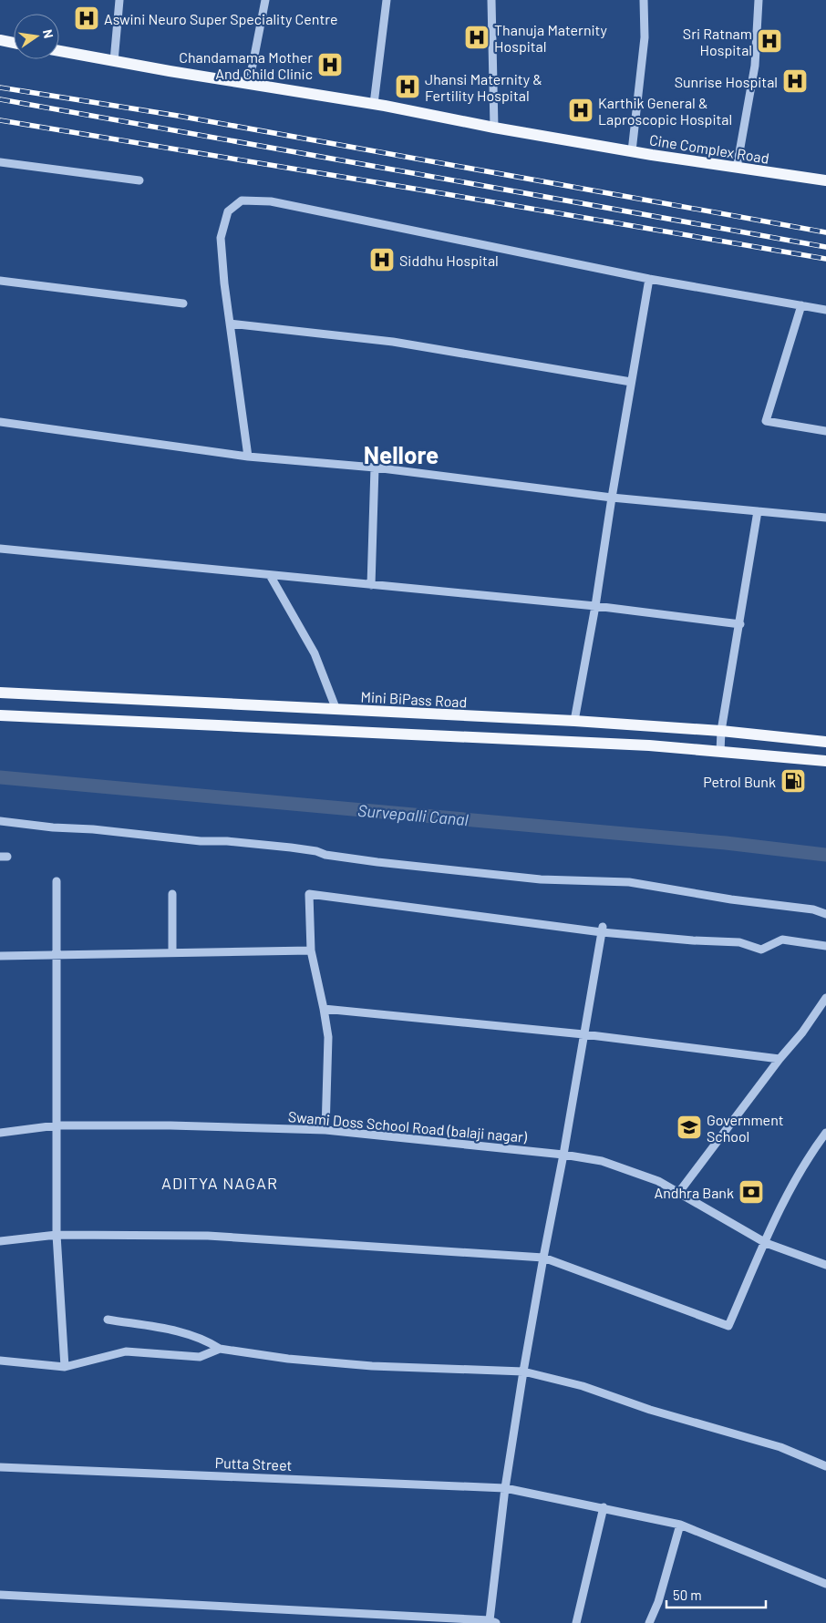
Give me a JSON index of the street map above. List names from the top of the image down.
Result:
{
  "streets": {
    "main road": ["Cine Complex Road", "Mini BiPass Road"],
    "street": ["Swami Doss School Road (balaji nagar)", "Putta Street"]
  },
  "districts": ["Nellore", "ADITYA NAGAR"],
  "water": ["Survepalli Canal"],
  "places": {
    "hospital": [
      "Aswini Neuro Super Speciality Centre",
      "Thanuja Maternity Hospital",
      "Sri Ratnam Hospital",
      "Chandamama Mother And Child Clinic",
      "Sunrise Hospital",
      "Jhansi Maternity & Fertility Hospital",
      "Karthik General & Laproscopic Hospital",
      "Siddhu Hospital"
    ],
    "fuel station": ["Petrol Bunk"],
    "school or university": ["Government School"],
    "bank": ["Andhra Bank"]
  },
  "scale_bar": "50 m",
  "north": "right"
}
